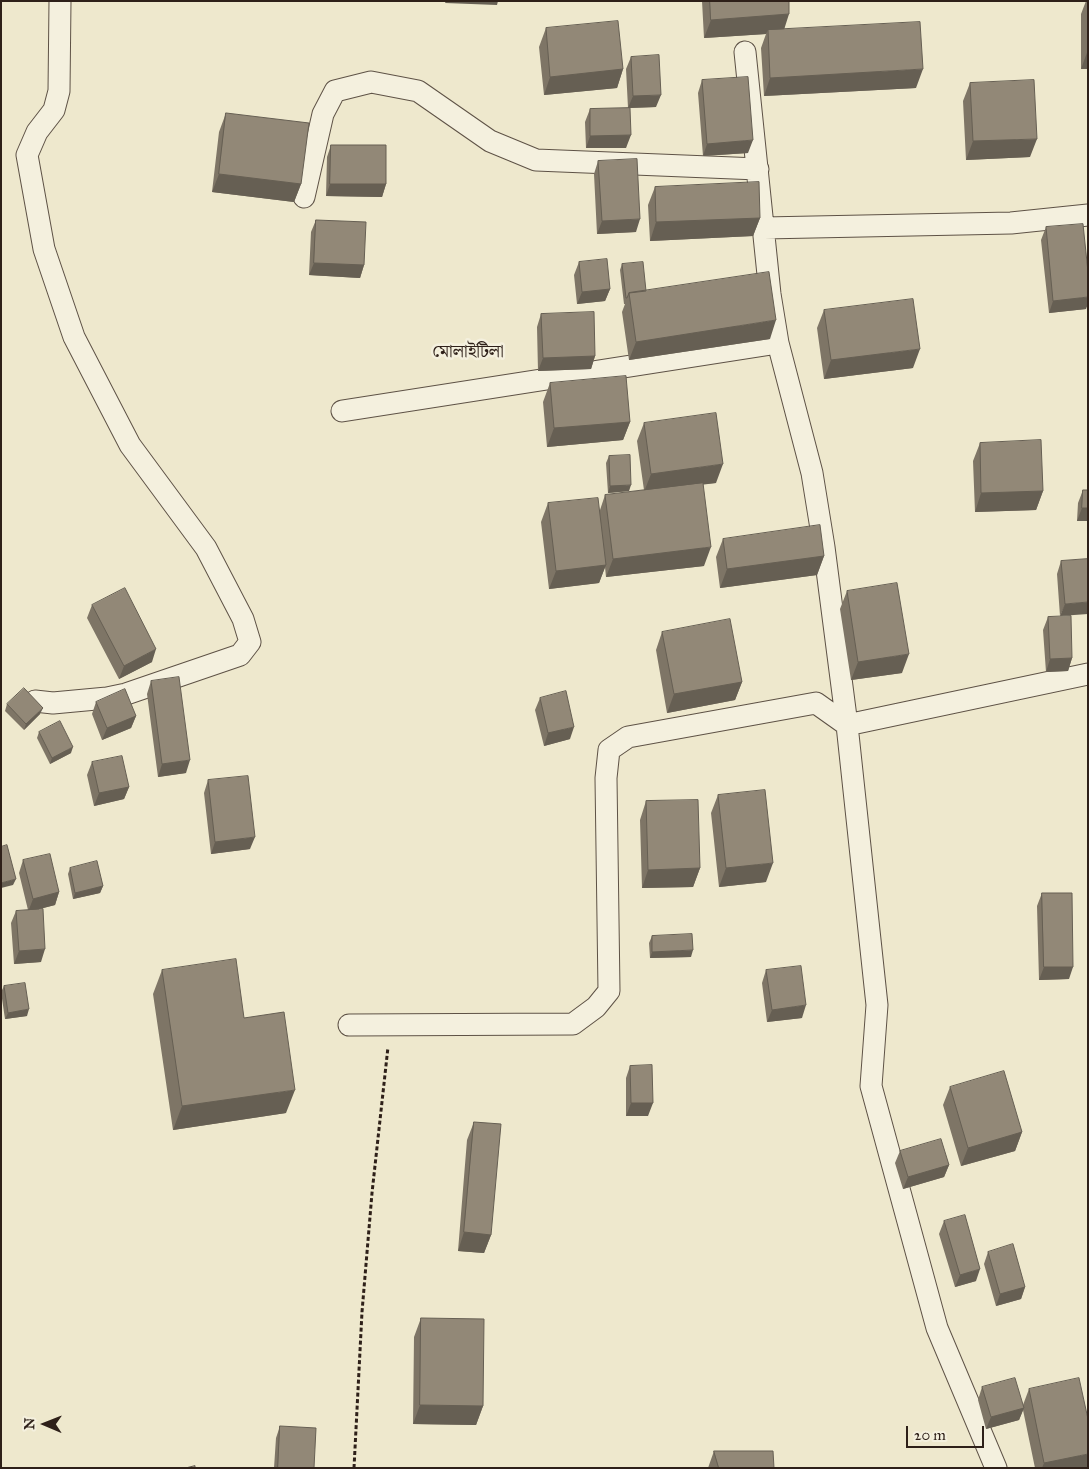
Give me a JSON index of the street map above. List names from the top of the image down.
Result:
{
  "districts": ["মোলাইটিলা"],
  "scale_bar": "20 m",
  "north": "left"
}
